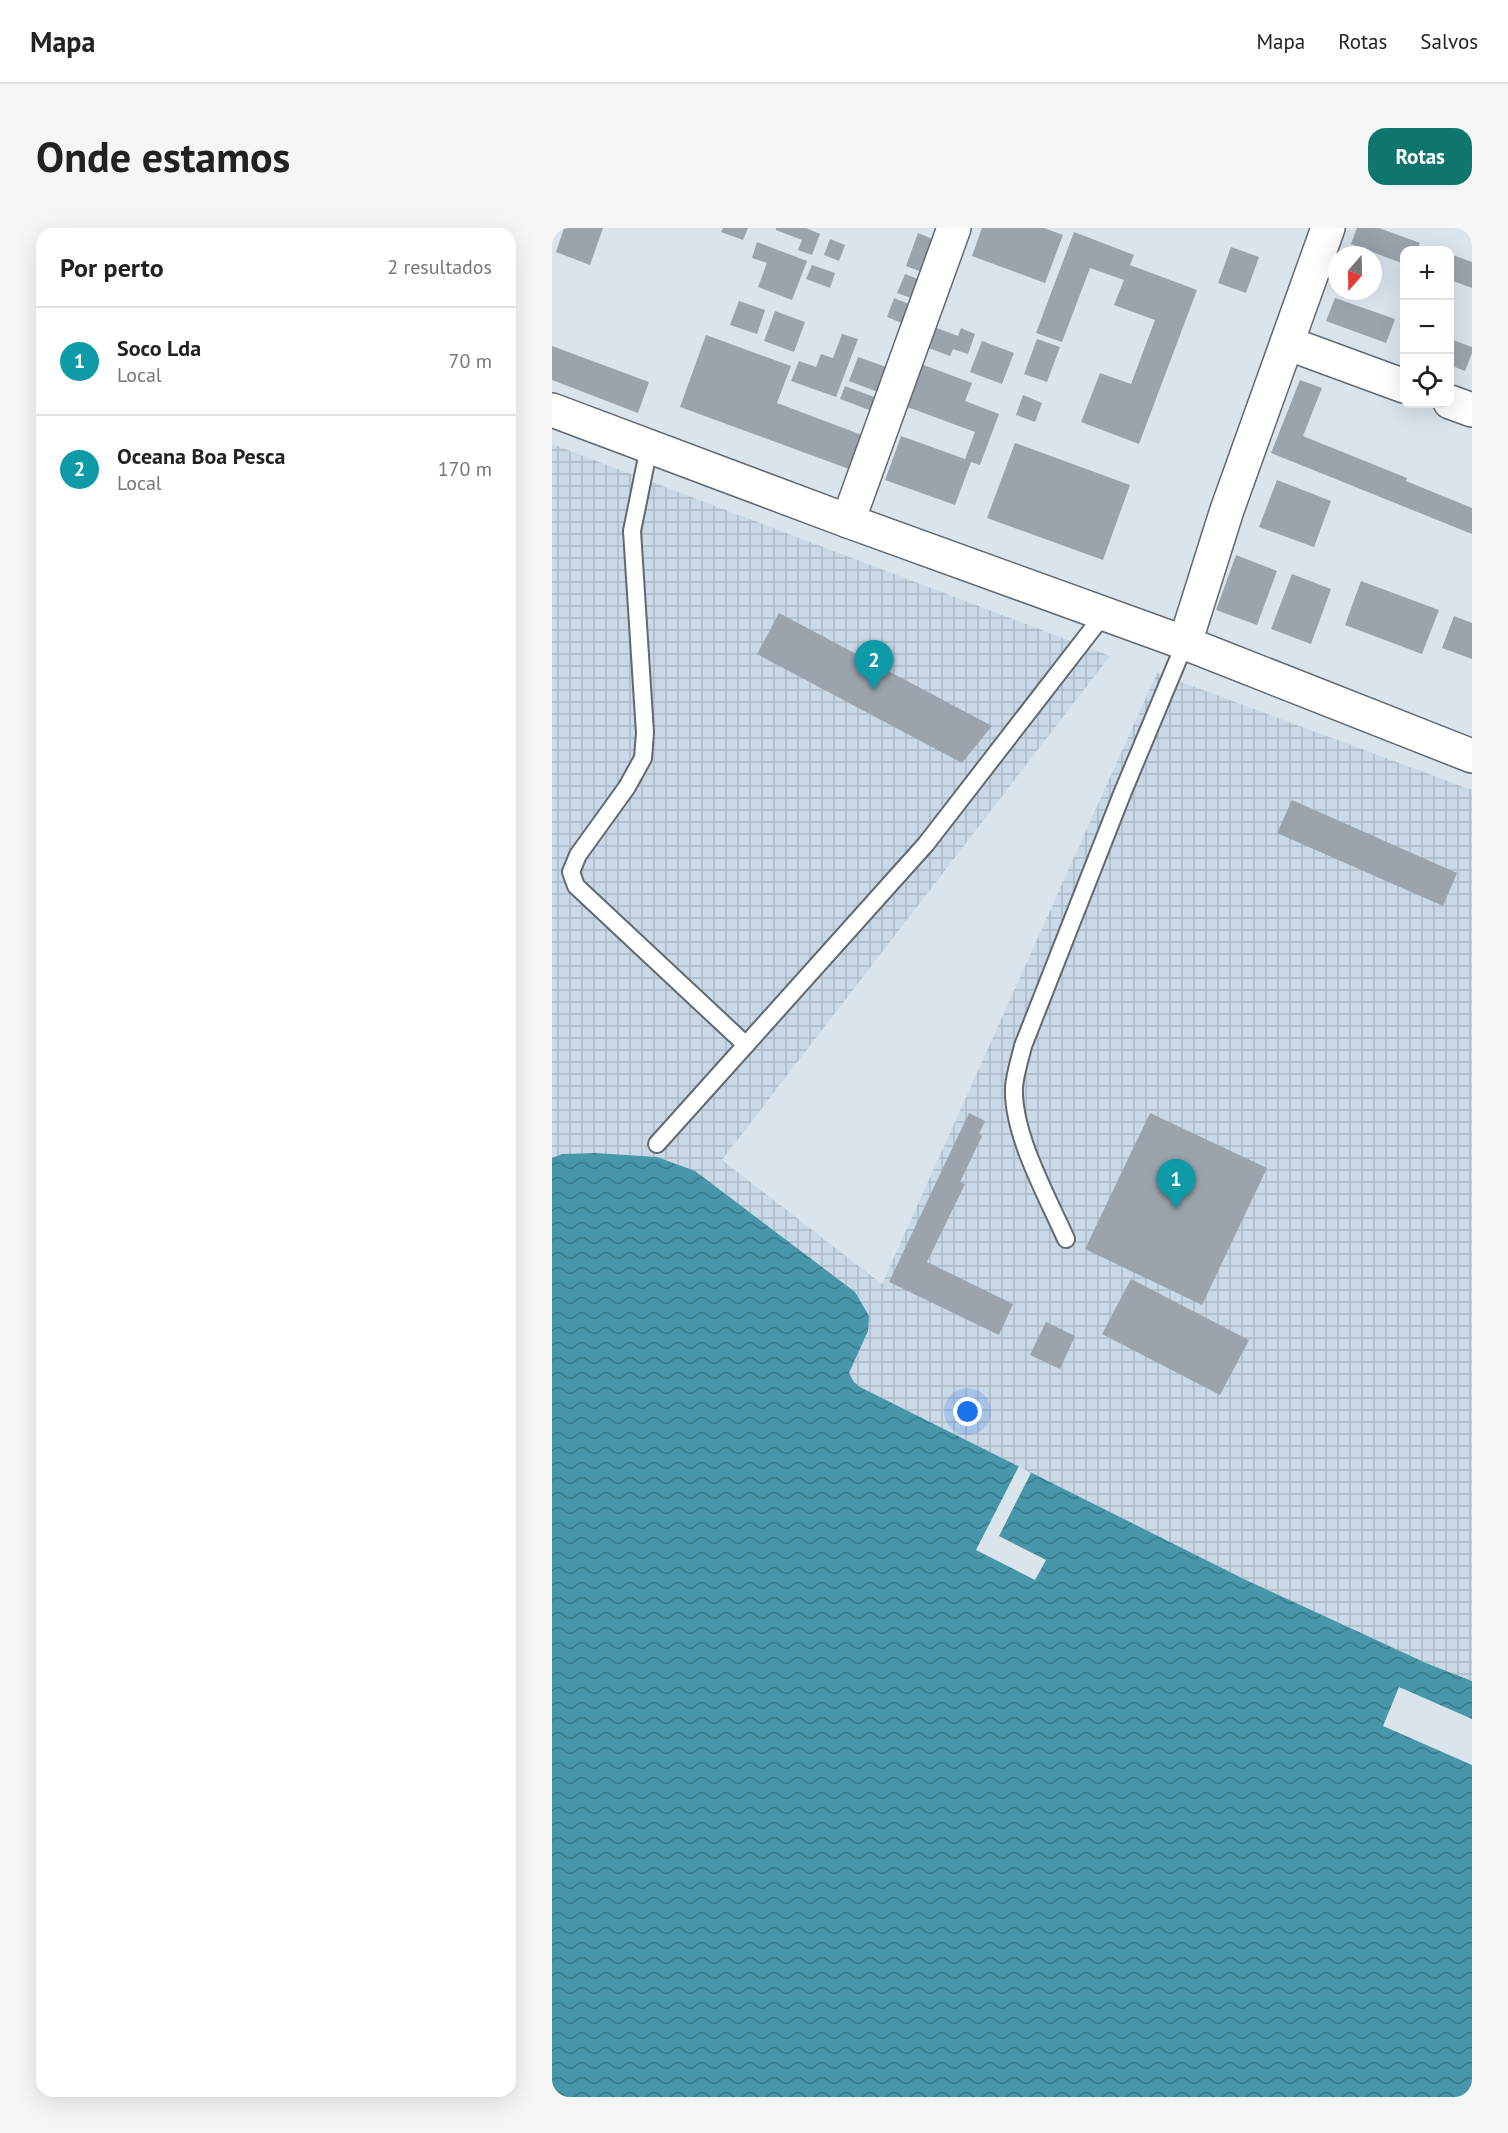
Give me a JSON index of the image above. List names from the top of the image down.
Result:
{
  "north": "bottom",
  "page": {
    "header": "Mapa",
    "nav": ["Mapa", "Rotas", "Salvos"],
    "buttons": "Rotas",
    "title": "Onde estamos",
    "heading": ["Por perto", "2 resultados"],
    "map_buttons": ["+", "−"],
    "list": [
      {
        "mark": "1",
        "name": "Soco Lda",
        "note": "Local",
        "value": "70 m"
      },
      {
        "mark": "2",
        "name": "Oceana Boa Pesca",
        "note": "Local",
        "value": "170 m"
      }
    ],
    "pins": ["2", "1"]
  }
}
